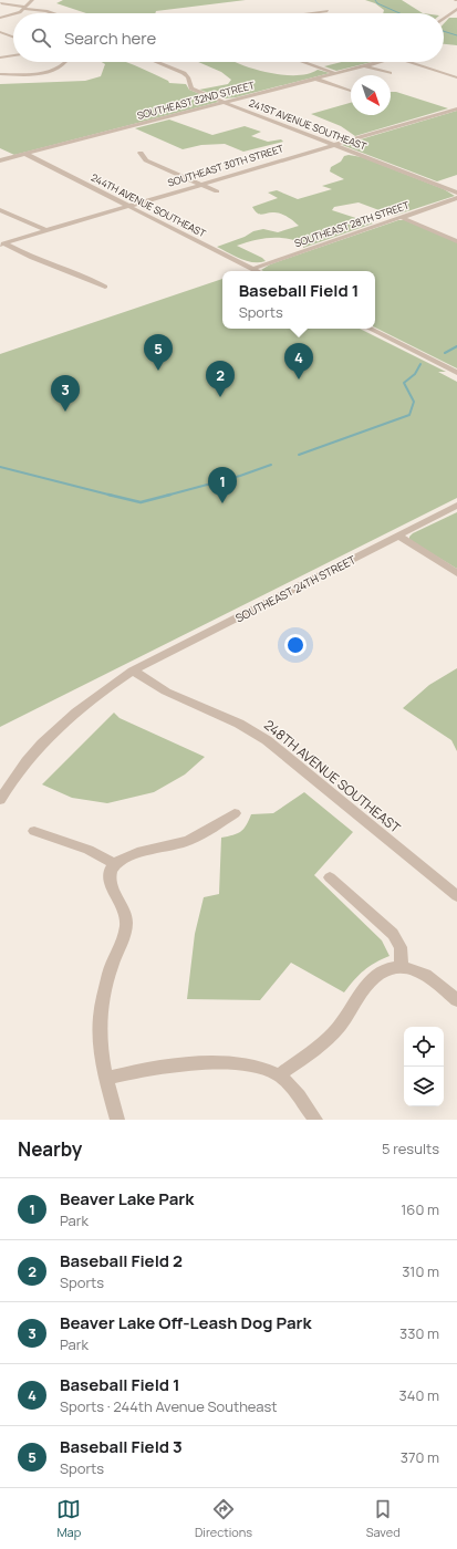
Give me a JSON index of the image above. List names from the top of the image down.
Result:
{
  "streets": {
    "street": [
      "SOUTHEAST 32ND STREET",
      "241ST AVENUE SOUTHEAST",
      "SOUTHEAST 30TH STREET",
      "244TH AVENUE SOUTHEAST",
      "SOUTHEAST 28TH STREET",
      "SOUTHEAST 24TH STREET",
      "248TH AVENUE SOUTHEAST"
    ]
  },
  "crossings": [
    ["SOUTHEAST 32ND STREET", "241ST AVENUE SOUTHEAST"],
    ["SOUTHEAST 32ND STREET", "244TH AVENUE SOUTHEAST"],
    ["241ST AVENUE SOUTHEAST", "SOUTHEAST 30TH STREET"],
    ["SOUTHEAST 30TH STREET", "244TH AVENUE SOUTHEAST"],
    ["244TH AVENUE SOUTHEAST", "SOUTHEAST 28TH STREET"],
    ["SOUTHEAST 24TH STREET", "248TH AVENUE SOUTHEAST"]
  ],
  "north": "bottom right",
  "page": {
    "search": "Search here",
    "popup": ["Baseball Field 1", "Sports"],
    "pins": [
      "5",
      "4",
      "2",
      "3",
      "1"
    ],
    "heading": ["Nearby", "5 results"],
    "list": [
      {
        "mark": "1",
        "name": "Beaver Lake Park",
        "note": "Park",
        "value": "160 m"
      },
      {
        "mark": "2",
        "name": "Baseball Field 2",
        "note": "Sports",
        "value": "310 m"
      },
      {
        "mark": "3",
        "name": "Beaver Lake Off-Leash Dog Park",
        "note": "Park",
        "value": "330 m"
      },
      {
        "mark": "4",
        "name": "Baseball Field 1",
        "note": "Sports · 244th Avenue Southeast",
        "value": "340 m"
      },
      {
        "mark": "5",
        "name": "Baseball Field 3",
        "note": "Sports",
        "value": "370 m"
      }
    ],
    "nav": ["Map", "Directions", "Saved"]
  }
}
